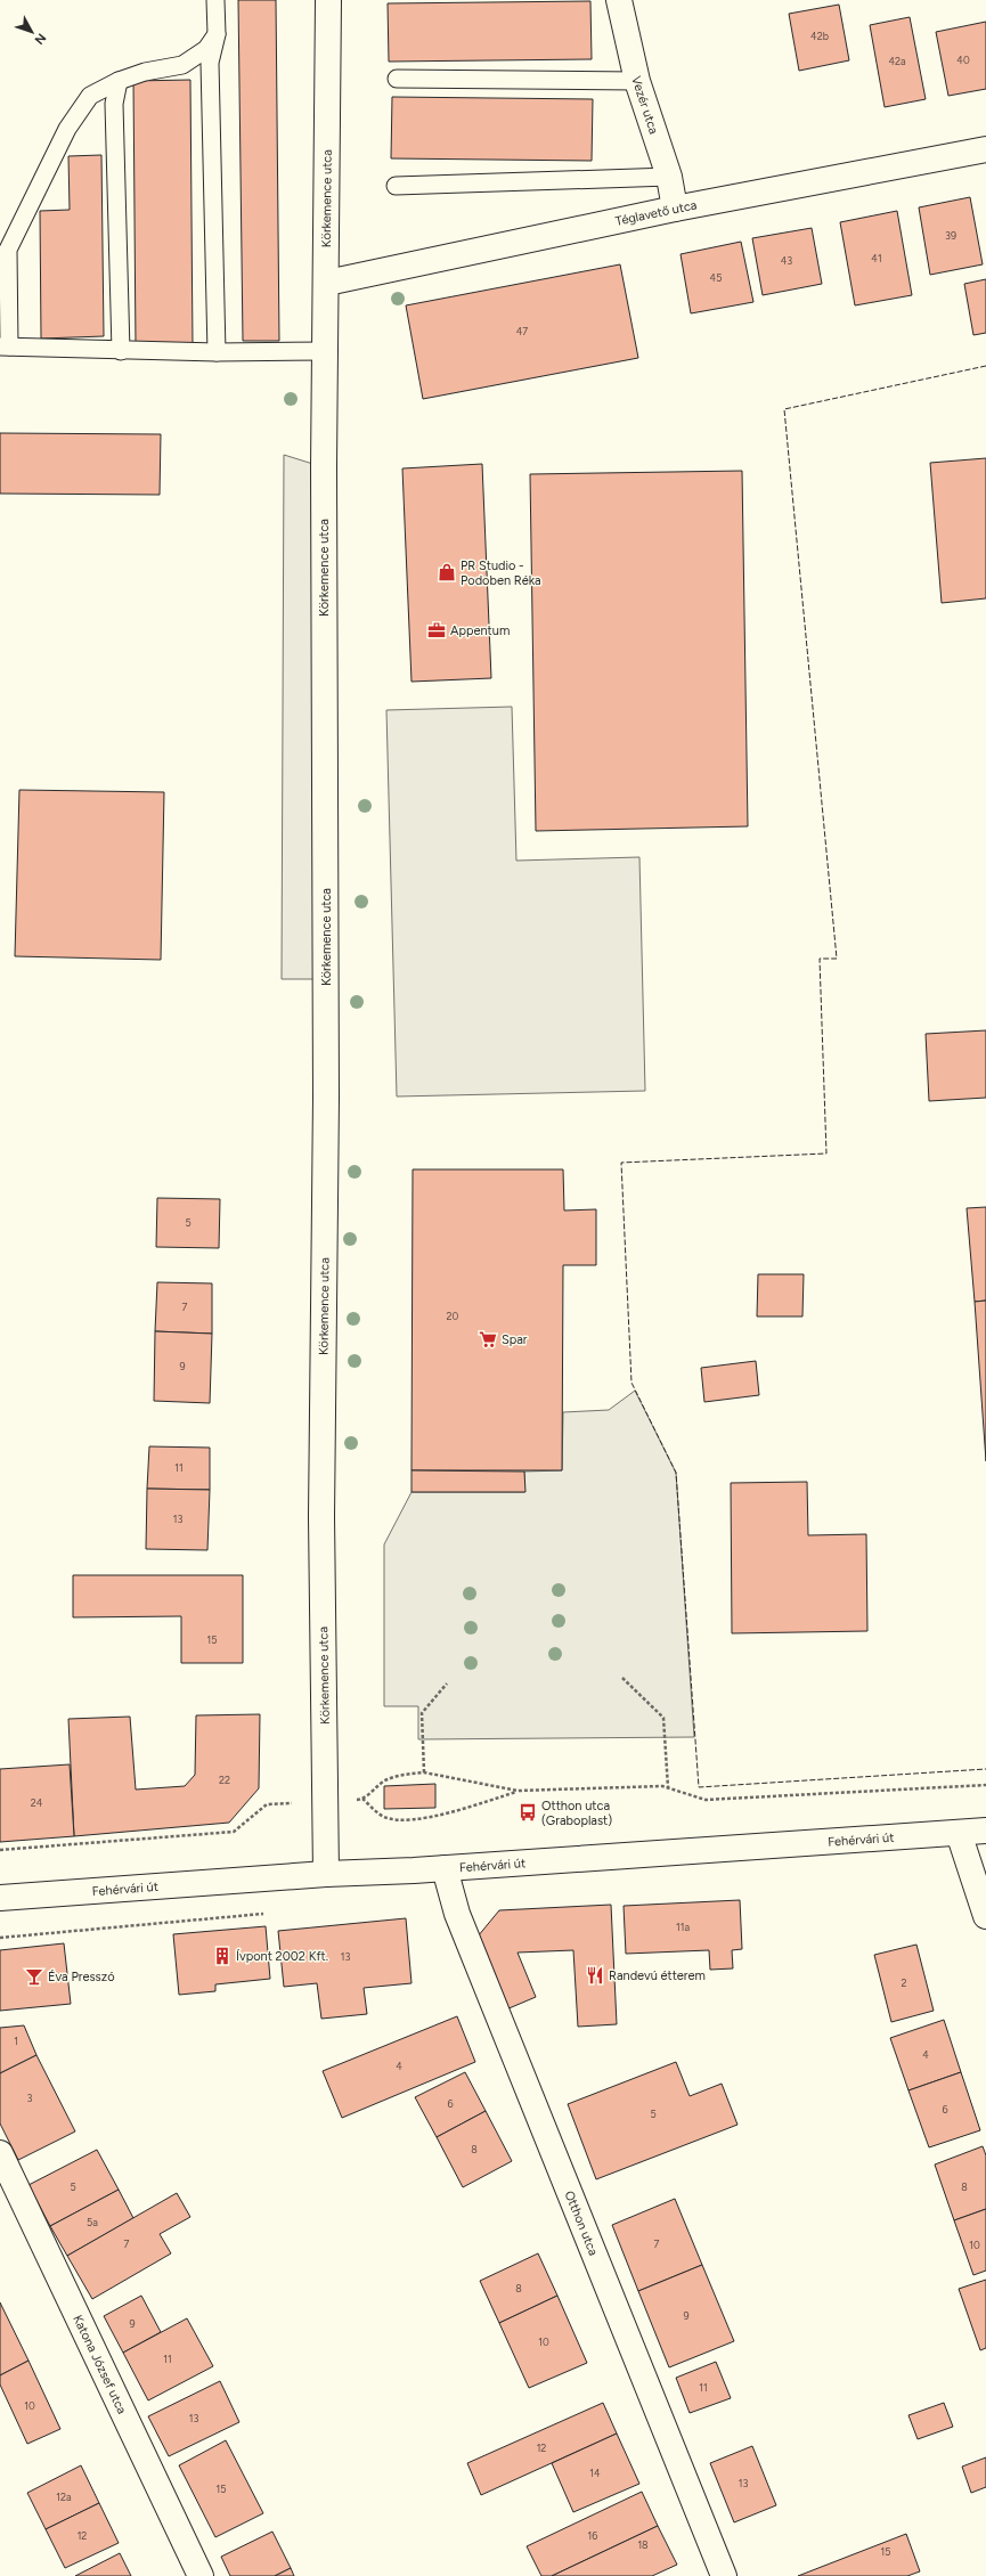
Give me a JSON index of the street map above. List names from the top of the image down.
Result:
{
  "streets": {
    "street": [
      "Vezér utca",
      "Körkemence utca",
      "Téglavető utca",
      "Fehérvári út",
      "Otthon utca",
      "Katona József utca"
    ]
  },
  "crossings": [
    ["Vezér utca", "Téglavető utca"],
    ["Körkemence utca", "Téglavető utca"],
    ["Körkemence utca", "Fehérvári út"],
    ["Fehérvári út", "Otthon utca"]
  ],
  "places": {
    "shop": ["PR Studio - Podoben Réka"],
    "office": ["Appentum"],
    "supermarket": ["Spar"],
    "bus stop": ["Otthon utca (Graboplast)"],
    "building": ["Ívpont 2002 Kft."],
    "restaurant": ["Randevú étterem"],
    "bar": ["Éva Presszó"]
  },
  "house_numbers": [
    "42b",
    "40",
    "42a",
    "39",
    "41",
    "43",
    "45",
    "47",
    "5",
    "7",
    "20",
    "9",
    "11",
    "13",
    "15",
    "22",
    "24",
    "11a",
    "13",
    "2",
    "1",
    "4",
    "4",
    "3",
    "6",
    "6",
    "5",
    "8",
    "5",
    "8",
    "5a",
    "7",
    "7",
    "10",
    "8",
    "9",
    "9",
    "10",
    "11",
    "11",
    "10",
    "13",
    "12",
    "14",
    "13",
    "15",
    "12a",
    "12",
    "16",
    "18",
    "15"
  ],
  "north": "bottom right"
}
